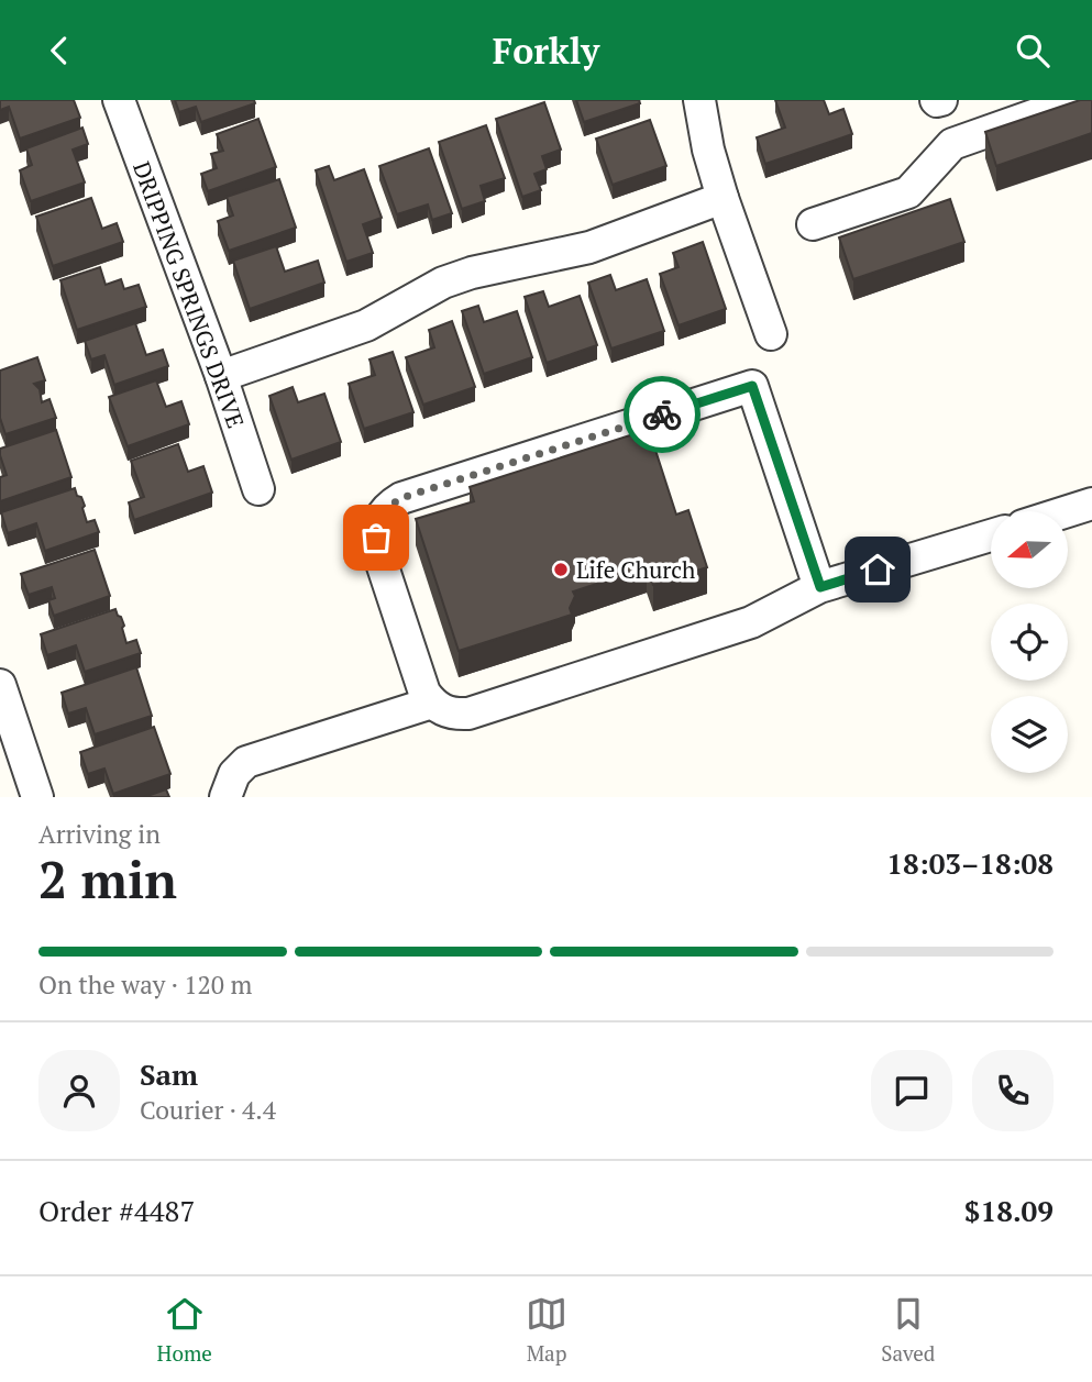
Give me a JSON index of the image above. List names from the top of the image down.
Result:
{
  "streets": {
    "street": ["DRIPPING SPRINGS DRIVE"]
  },
  "places": ["Life Church"],
  "north": "left",
  "page": {
    "header": "Forkly",
    "heading": ["2 min", "Arriving in", "18:03–18:08"],
    "panel": [
      "Sam",
      "Courier · 4.4",
      "Order #4487",
      "$18.09"
    ],
    "bar": "On the way · 120 m",
    "tabs": ["Home", "Map", "Saved"]
  }
}
